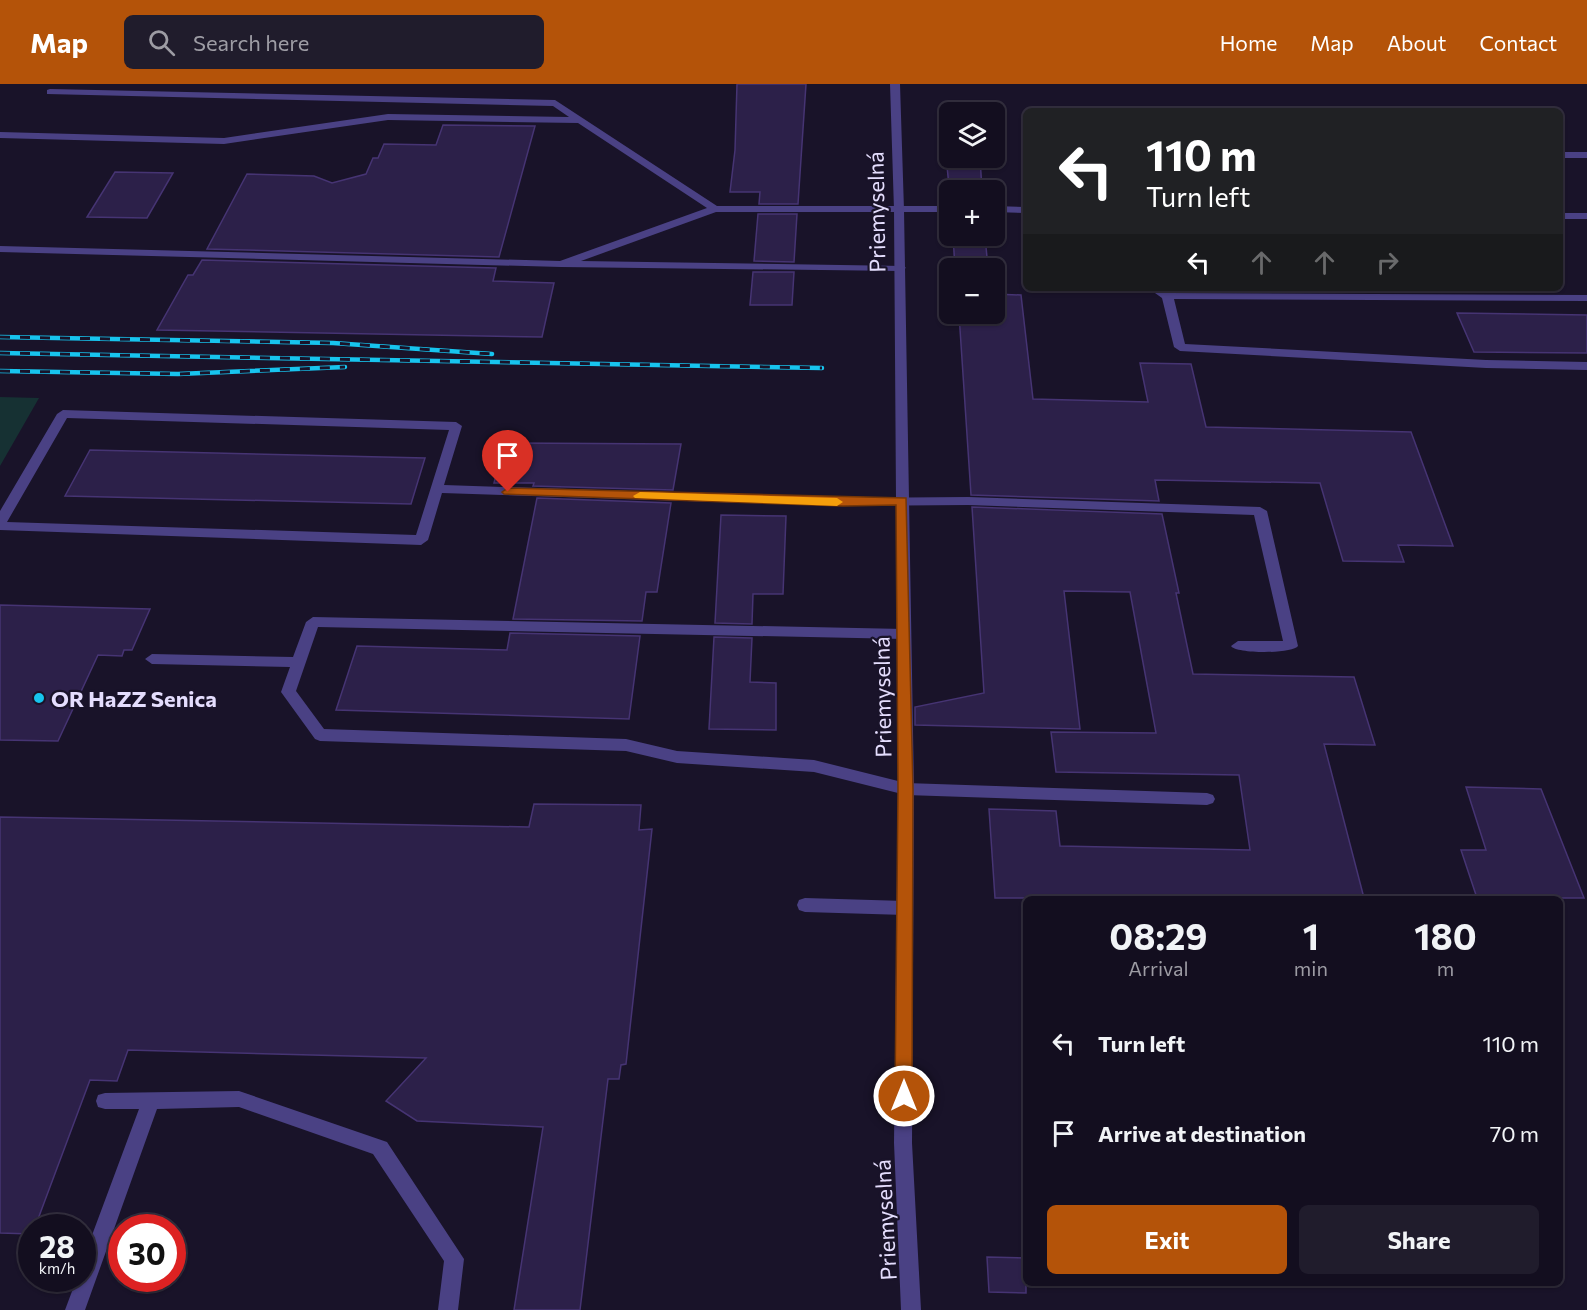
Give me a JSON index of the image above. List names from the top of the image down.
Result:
{
  "streets": {
    "street": ["Priemyselná"]
  },
  "places": ["OR HaZZ Senica"],
  "page": {
    "header": "Map",
    "search": "Search here",
    "nav": [
      "Home",
      "Map",
      "About",
      "Contact"
    ],
    "map_buttons": ["+", "−"],
    "turn": ["110 m", "Turn left"],
    "eta": [
      "08:29",
      "Arrival",
      "1",
      "min",
      "180",
      "m"
    ],
    "list": [
      {
        "name": "Turn left",
        "value": "110 m"
      },
      {
        "name": "Arrive at destination",
        "value": "70 m"
      }
    ],
    "buttons": ["Exit", "Share"],
    "speed": "28 km/h",
    "limit": "30"
  }
}
